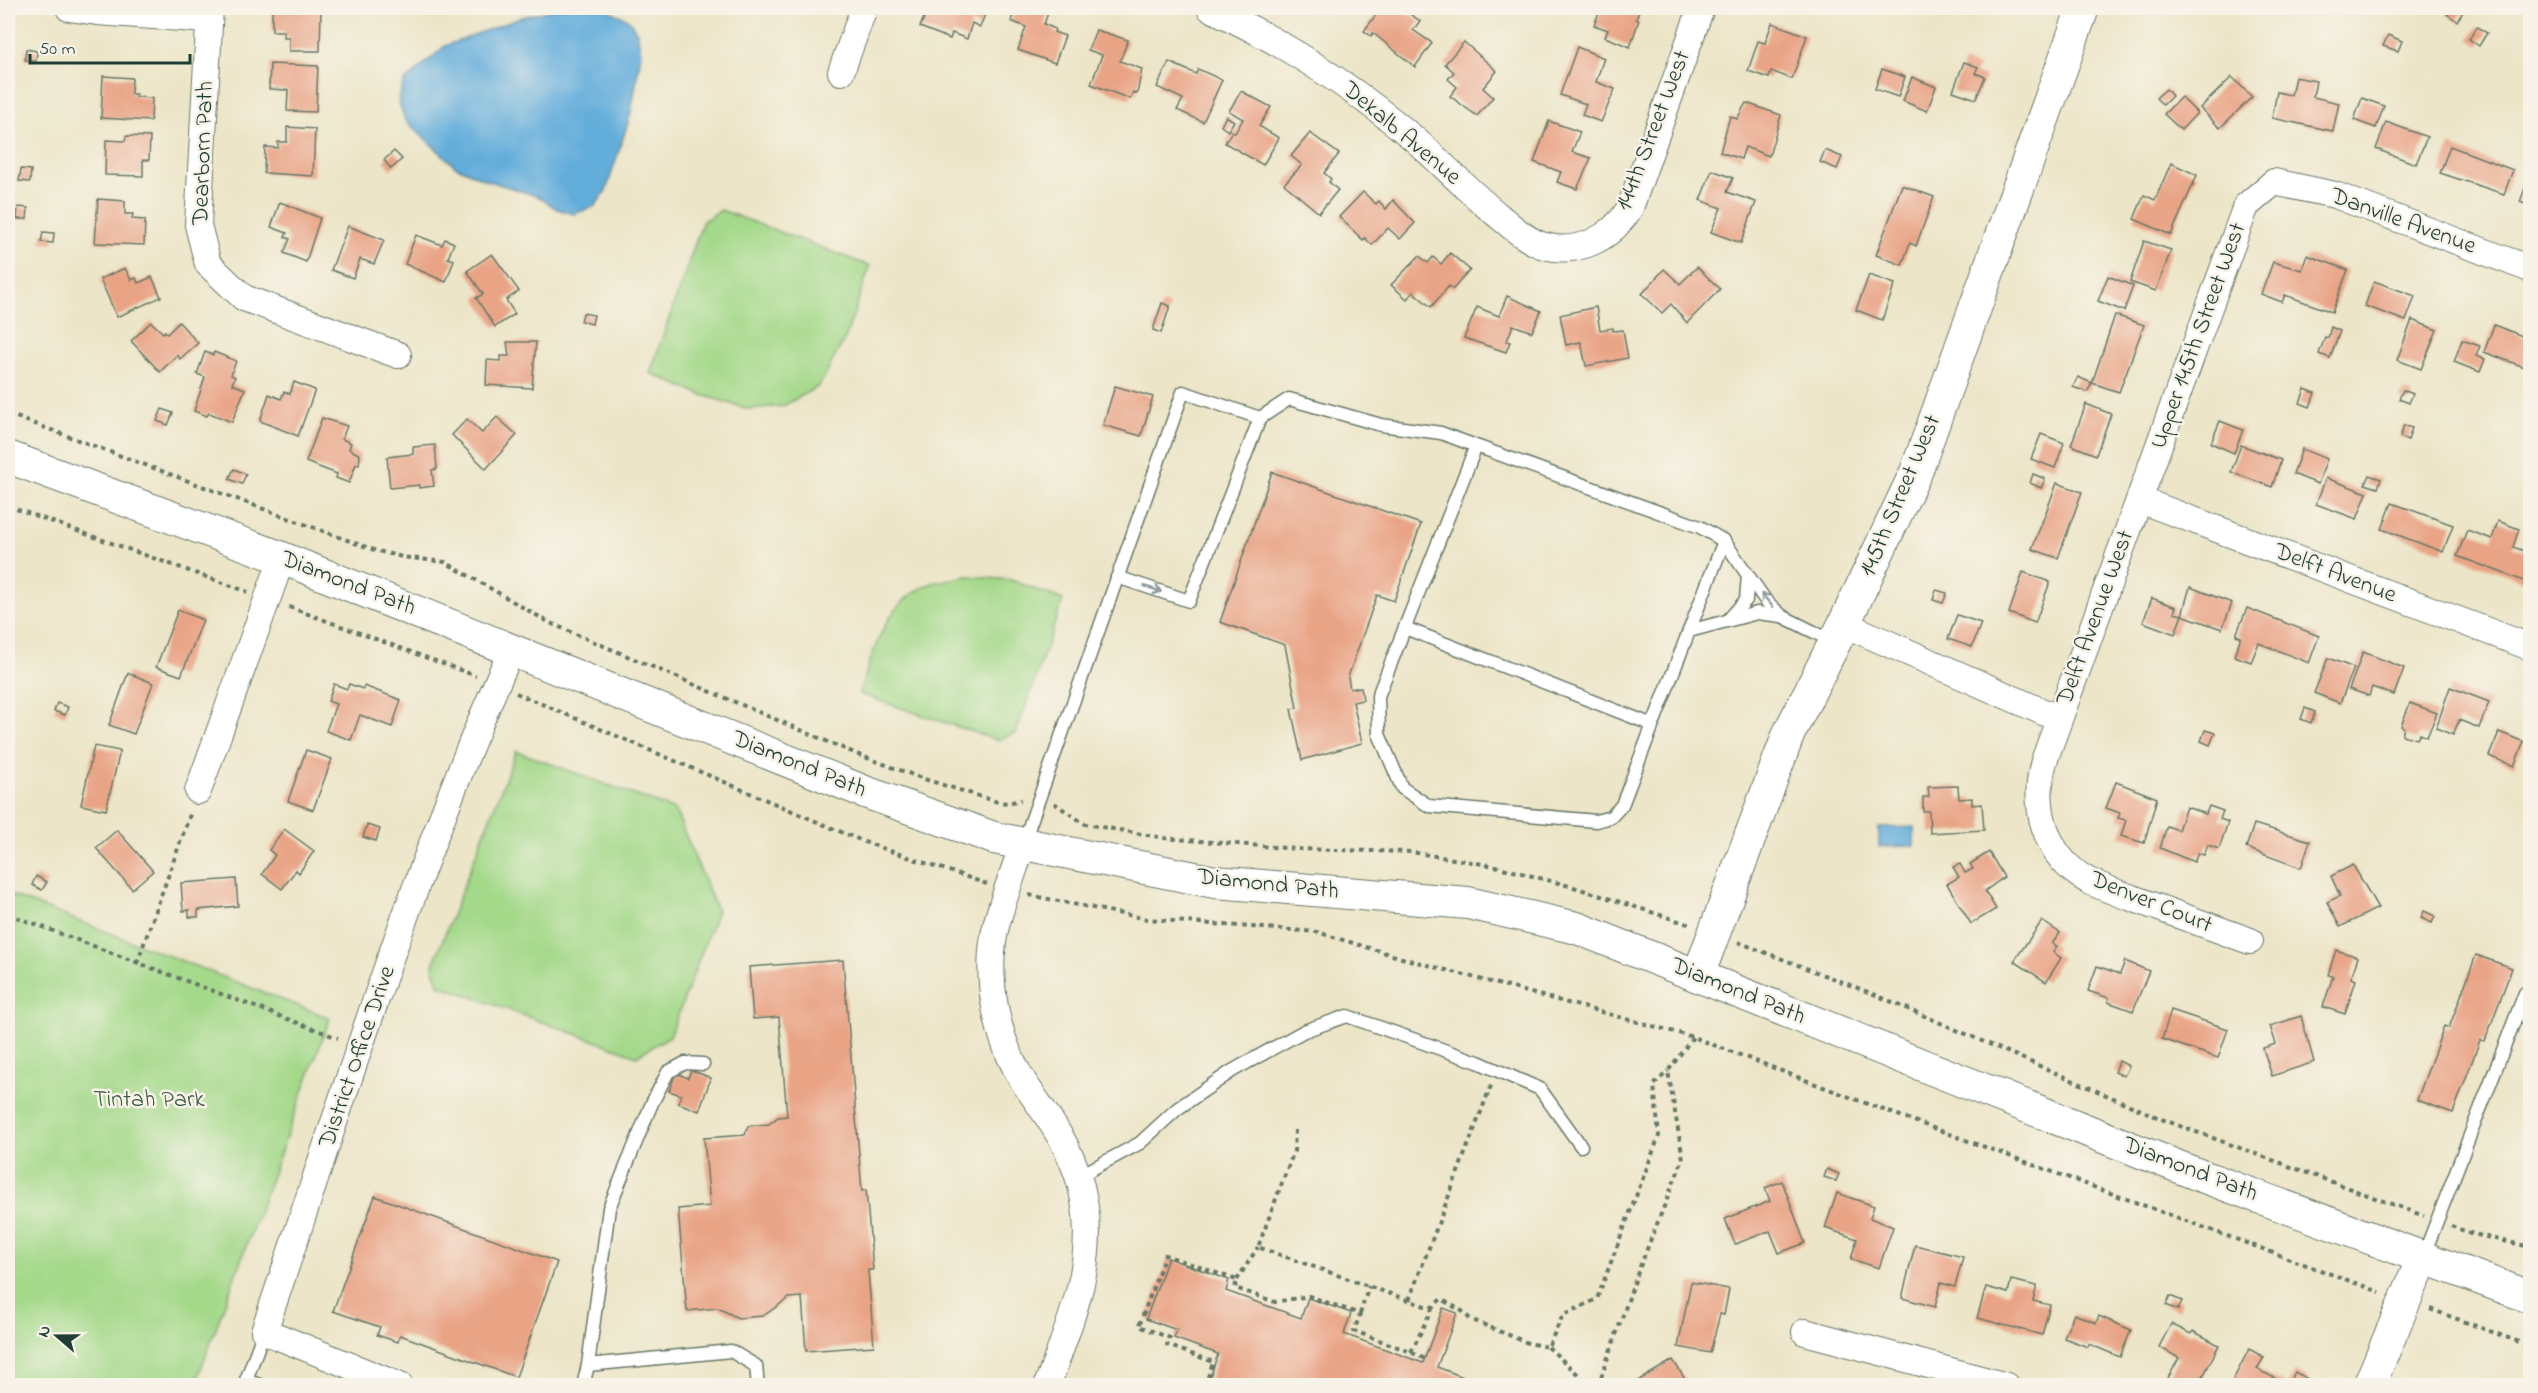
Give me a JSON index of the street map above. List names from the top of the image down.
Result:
{
  "streets": {
    "street": [
      "144th Street West",
      "Dekalb Avenue",
      "Dearborn Path",
      "Danville Avenue",
      "Upper 145th Street West",
      "145th Street West",
      "Delft Avenue",
      "Diamond Path",
      "Delft Avenue West",
      "Denver Court",
      "District Office Drive"
    ]
  },
  "crossings": [
    ["144th Street West", "Dekalb Avenue"],
    ["Danville Avenue", "Upper 145th Street West"],
    ["Upper 145th Street West", "Delft Avenue"],
    ["Upper 145th Street West", "Delft Avenue West"],
    ["145th Street West", "Diamond Path"],
    ["145th Street West", "Delft Avenue West"],
    ["Delft Avenue", "Delft Avenue West"],
    ["Diamond Path", "District Office Drive"],
    ["Delft Avenue West", "Denver Court"]
  ],
  "parks": ["Tintah Park"],
  "scale_bar": "50 m",
  "north": "left"
}
